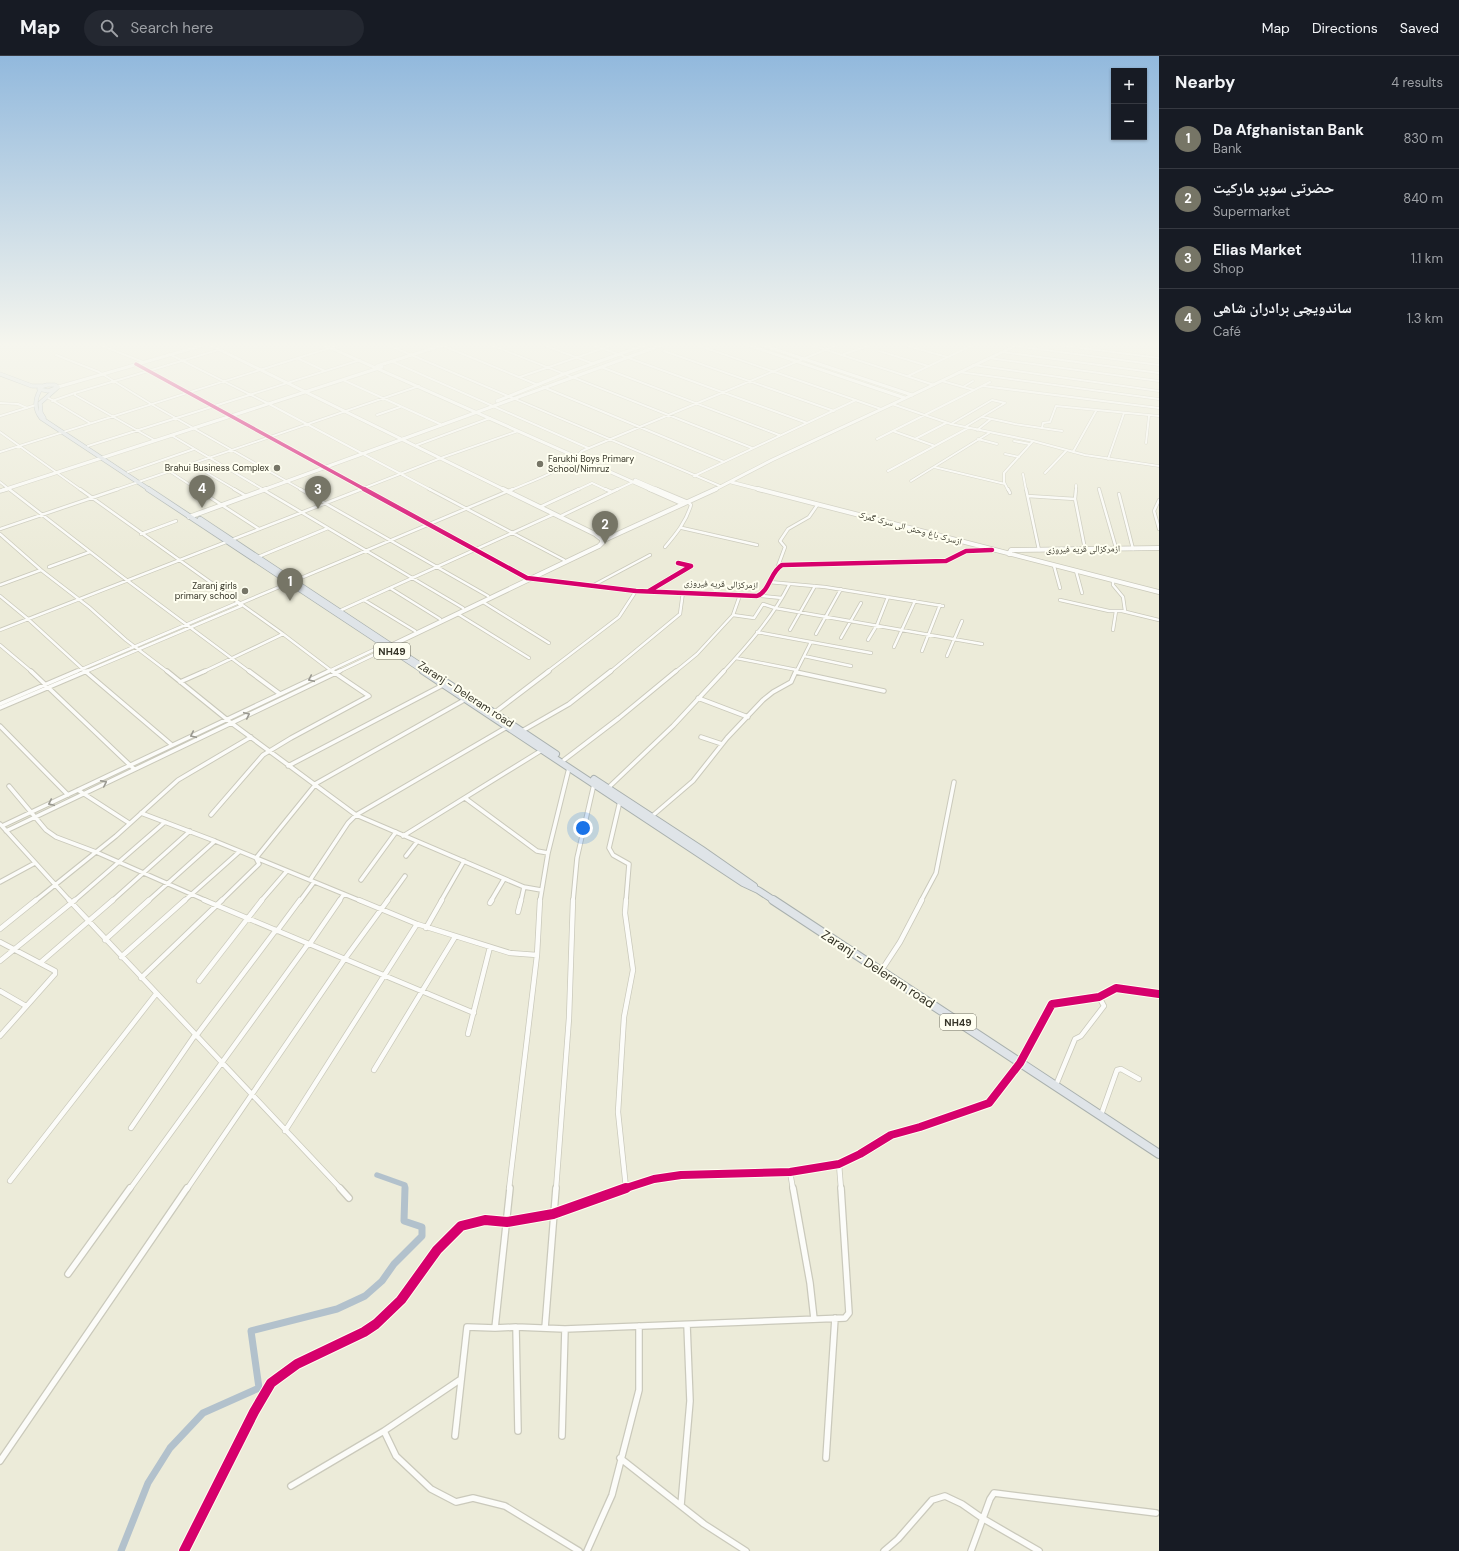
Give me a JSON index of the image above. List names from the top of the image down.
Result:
{
  "streets": {
    "highway": ["NH49", "Zaranj - Deleram road"],
    "main road": ["ازسرک باغ وحش الی سرک گمرک", "ازمرکزالی قریه فیروزی"]
  },
  "crossings": [
    ["ازسرک باغ وحش الی سرک گمرک", "ازمرکزالی قریه فیروزی"]
  ],
  "places": ["Farukhi Boys Primary School/Nimruz", "Brahui Business Complex", "Zaranj girls primary school"],
  "page": {
    "header": "Map",
    "search": "Search here",
    "nav": ["Map", "Directions", "Saved"],
    "heading": ["Nearby", "4 results"],
    "map_buttons": ["+", "−"],
    "list": [
      {
        "mark": "1",
        "name": "Da Afghanistan Bank",
        "note": "Bank",
        "value": "830 m"
      },
      {
        "mark": "2",
        "name": "حضرتی سوپر مارکیت",
        "note": "Supermarket",
        "value": "840 m"
      },
      {
        "mark": "3",
        "name": "Elias Market",
        "note": "Shop",
        "value": "1.1 km"
      },
      {
        "mark": "4",
        "name": "ساندویچی برادران شاهی",
        "note": "Café",
        "value": "1.3 km"
      }
    ],
    "pins": [
      "4",
      "3",
      "2",
      "1"
    ]
  }
}
